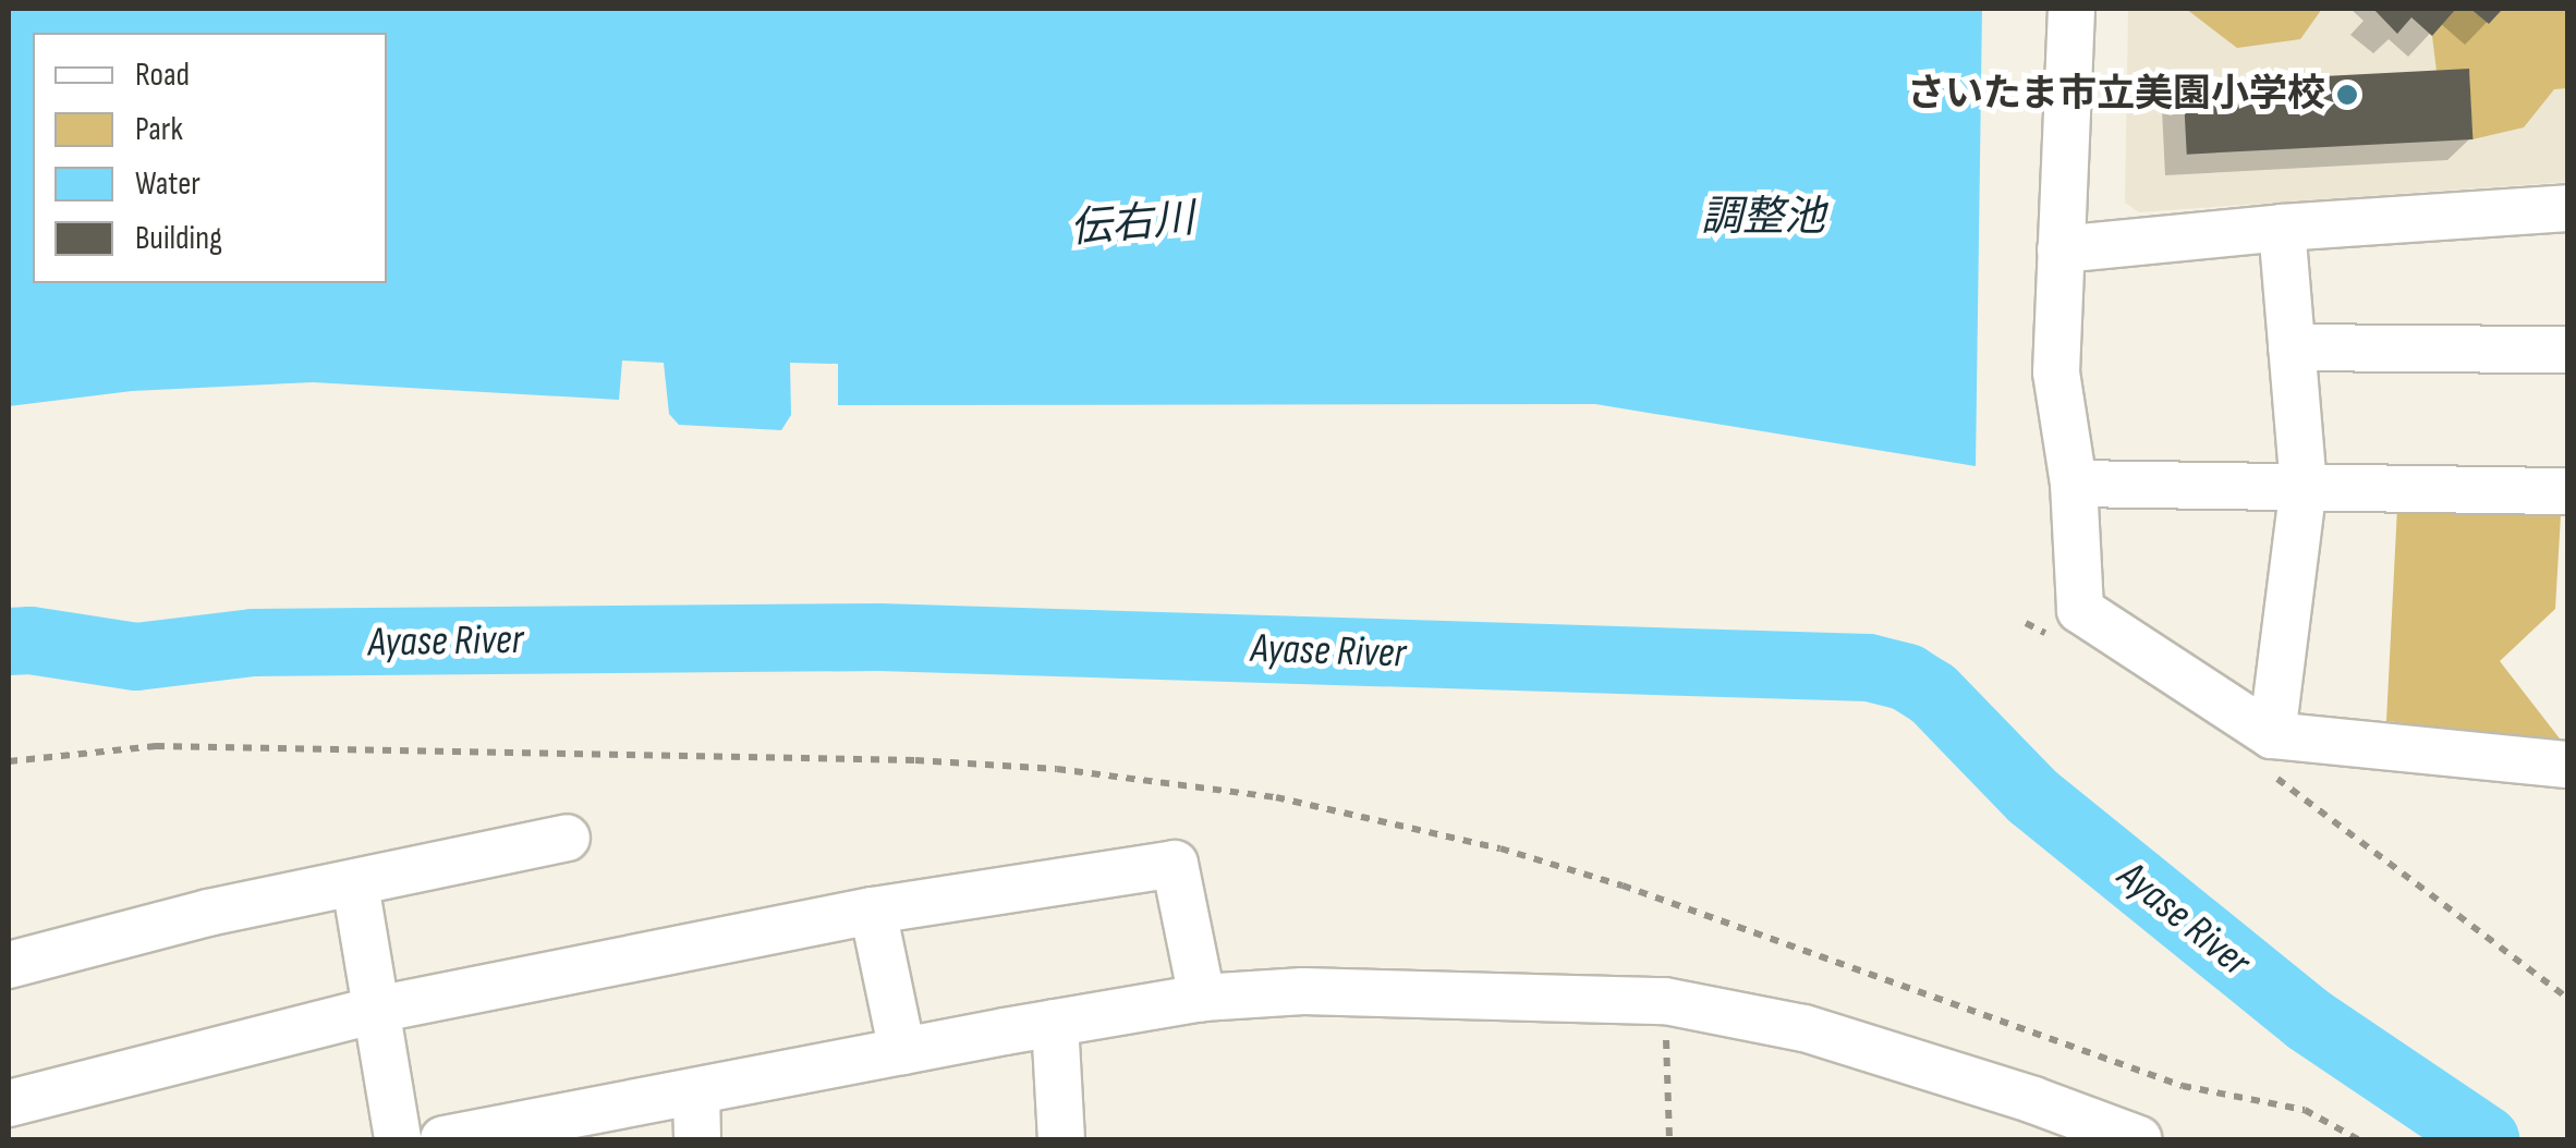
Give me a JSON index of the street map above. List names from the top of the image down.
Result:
{
  "water": ["調整池", "伝右川", "Ayase River"],
  "places": ["さいたま市立美園小学校"],
  "legend": [
    "Road",
    "Park",
    "Water",
    "Building"
  ]
}
